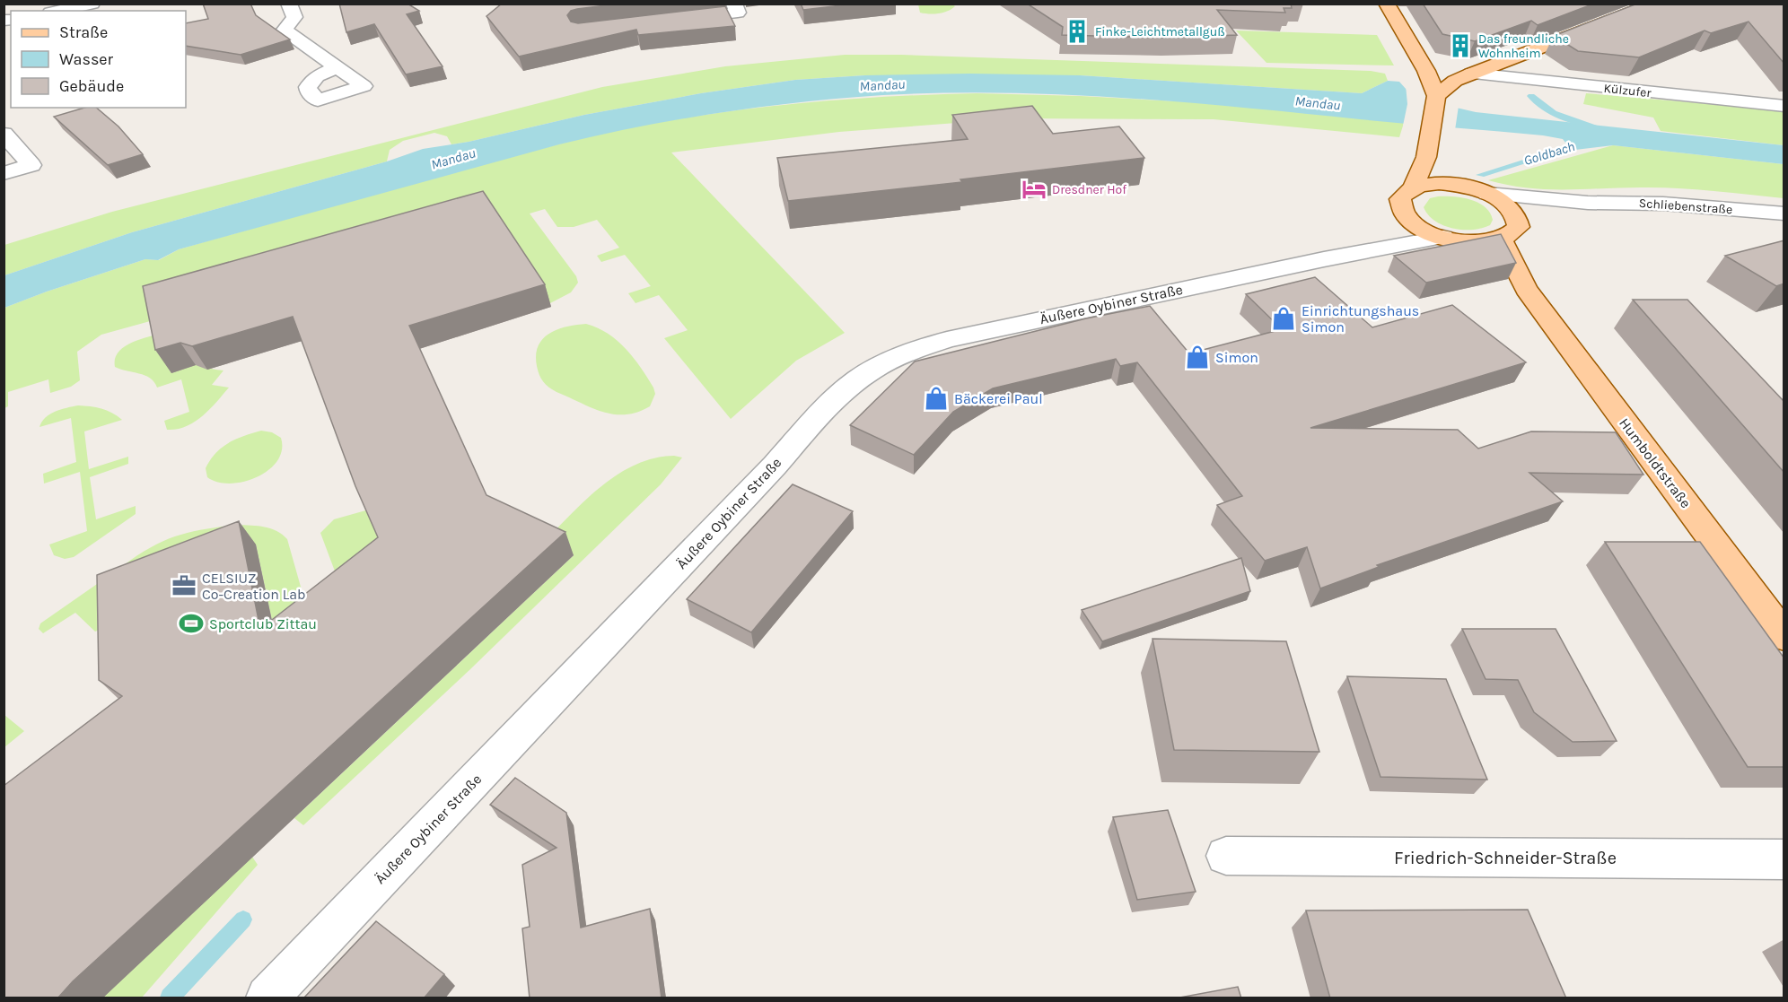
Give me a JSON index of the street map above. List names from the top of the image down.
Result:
{
  "streets": {
    "main road": ["Humboldtstraße"],
    "street": [
      "Külzufer",
      "Schliebenstraße",
      "Äußere Oybiner Straße",
      "Friedrich-Schneider-Straße"
    ]
  },
  "crossings": [
    ["Äußere Oybiner Straße", "Humboldtstraße"]
  ],
  "water": ["Mandau", "Goldbach"],
  "places": {
    "building": ["Finke-Leichtmetallguß", "Das freundliche Wohnheim"],
    "hotel": ["Dresdner Hof"],
    "shop": ["Einrichtungshaus Simon", "Simon", "Bäckerei Paul"],
    "office": ["CELSIUZ Co-Creation Lab"],
    "sports": ["Sportclub Zittau"]
  },
  "legend": ["Straße", "Wasser", "Gebäude"]
}
